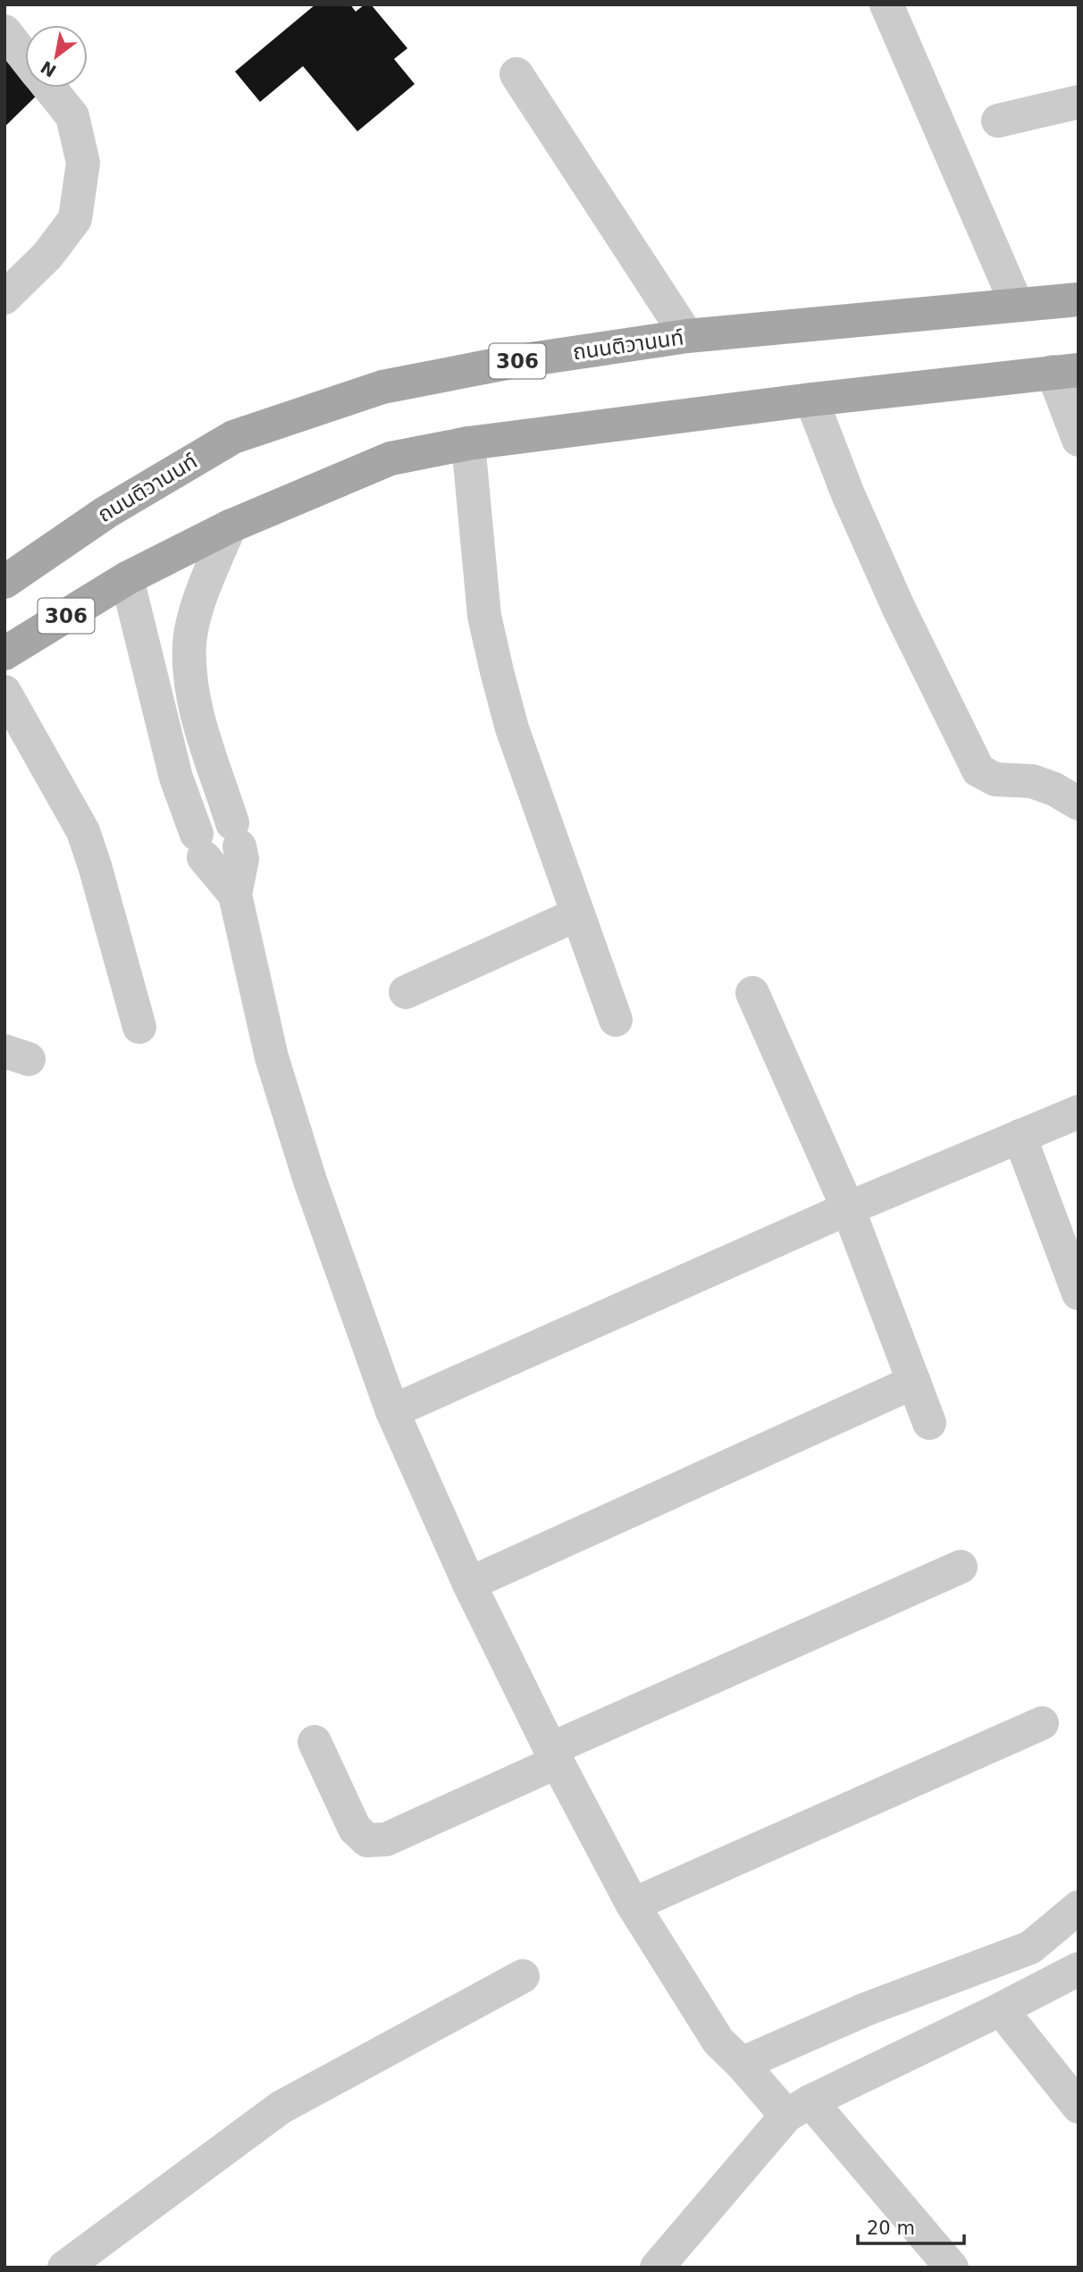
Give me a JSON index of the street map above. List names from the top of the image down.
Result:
{
  "streets": {
    "main road": ["ถนนติวานนท์", "306"]
  },
  "scale_bar": "20 m",
  "north": "bottom left"
}
